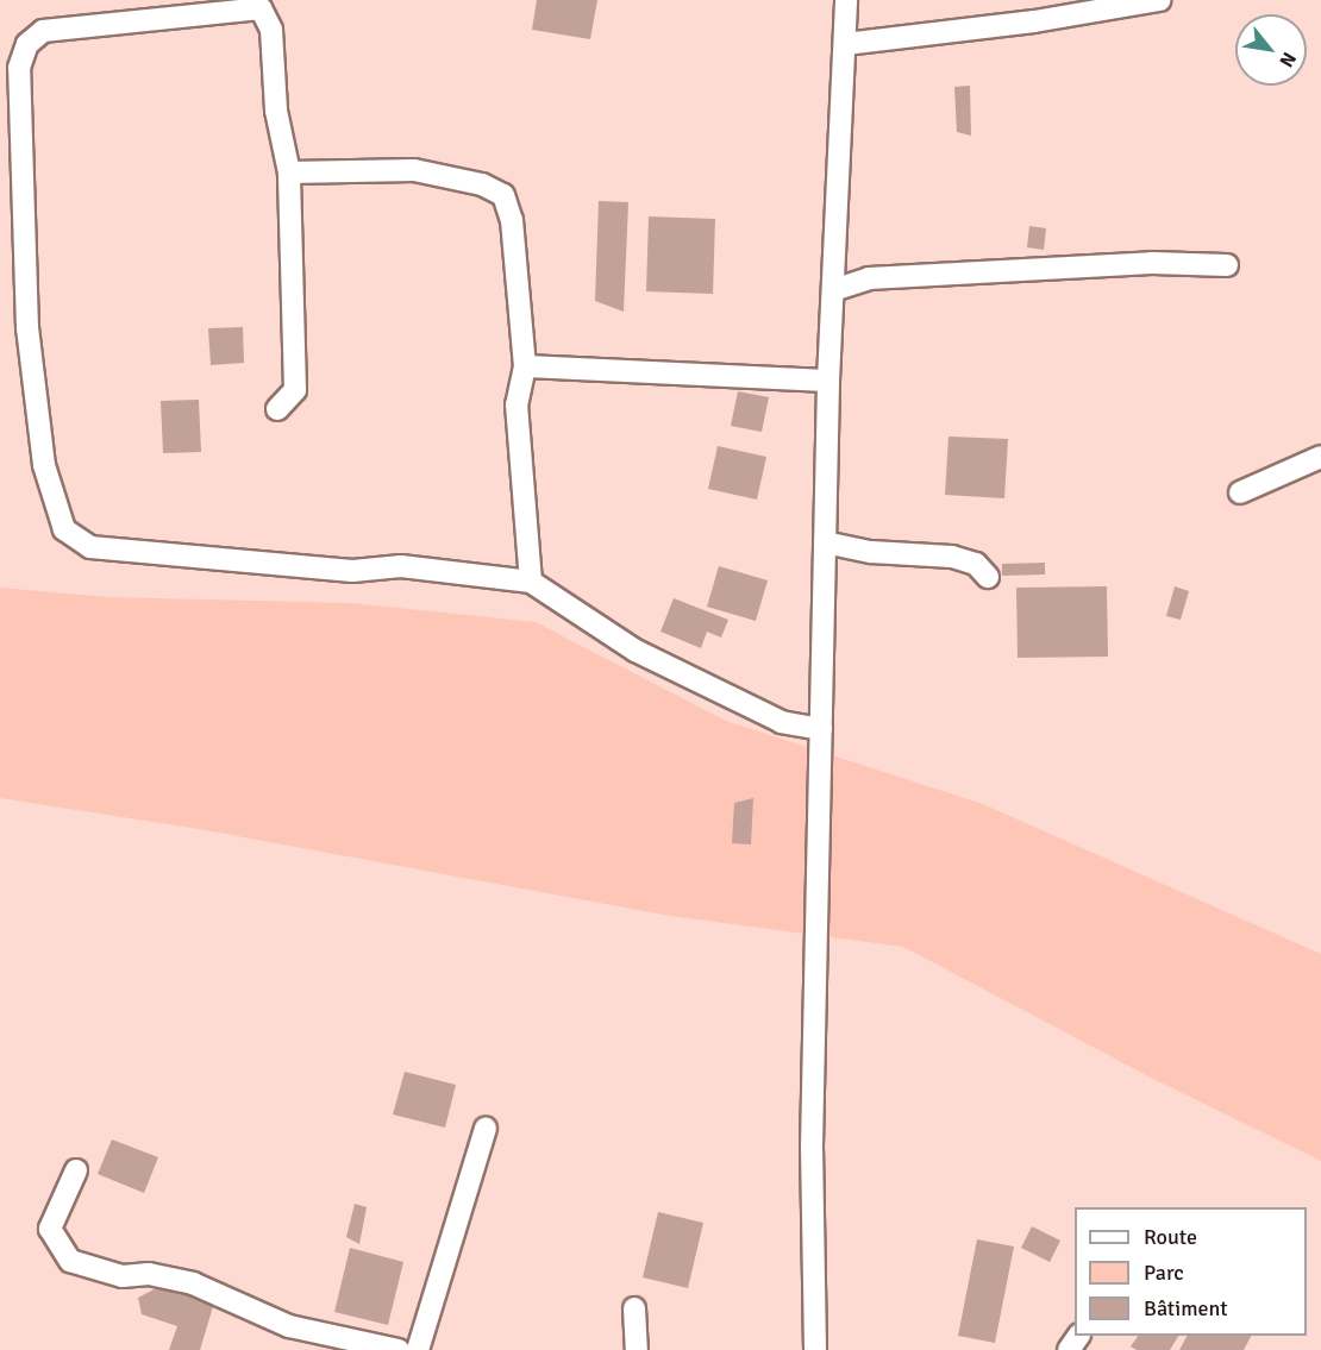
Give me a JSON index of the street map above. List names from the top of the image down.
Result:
{
  "legend": ["Route", "Parc", "Bâtiment"],
  "north": "bottom right"
}
